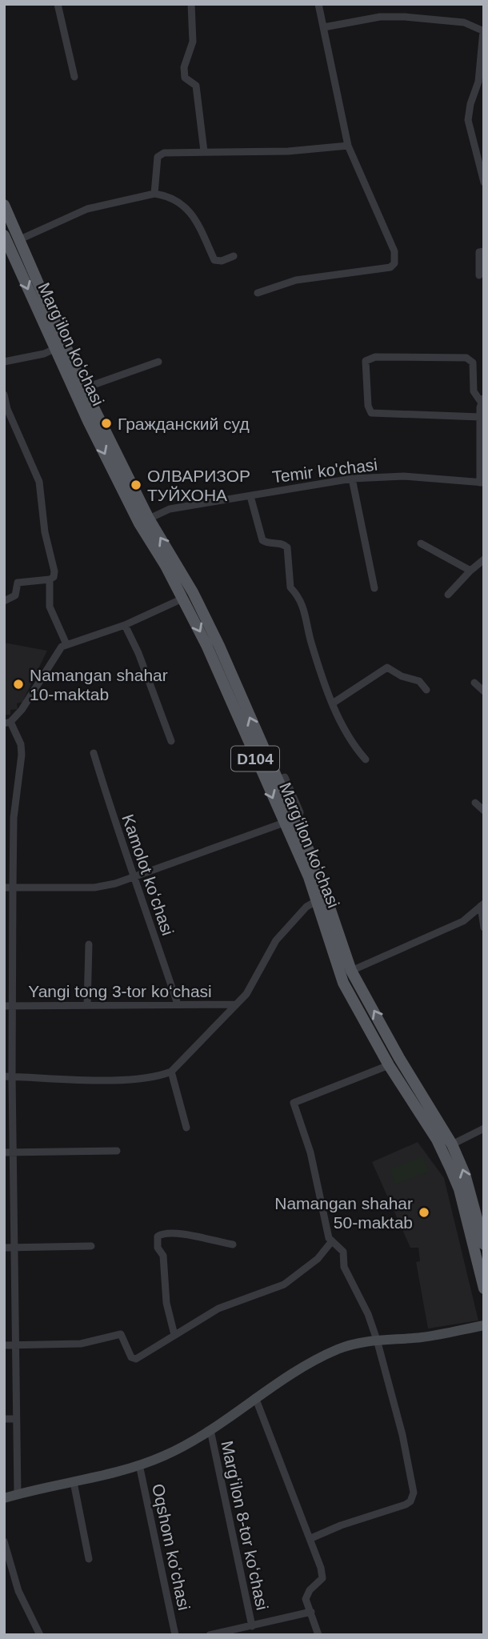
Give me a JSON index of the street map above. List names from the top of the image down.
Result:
{
  "streets": {
    "main road": ["Margʻilon koʻchasi", "D104"],
    "street": [
      "Temir ko'chasi",
      "Kamolot koʻchasi",
      "Yangi tong 3-tor koʻchasi",
      "Margʻilon 8-tor koʻchasi",
      "Oqshom koʻchasi"
    ]
  },
  "crossings": [
    ["Margʻilon koʻchasi", "Temir ko'chasi"],
    ["Kamolot koʻchasi", "Yangi tong 3-tor koʻchasi"]
  ],
  "places": [
    "Гражданский суд",
    "ОЛВАРИЗОР ТУЙХОНА",
    "Namangan shahar 10-maktab",
    "Namangan shahar 50-maktab"
  ]
}
